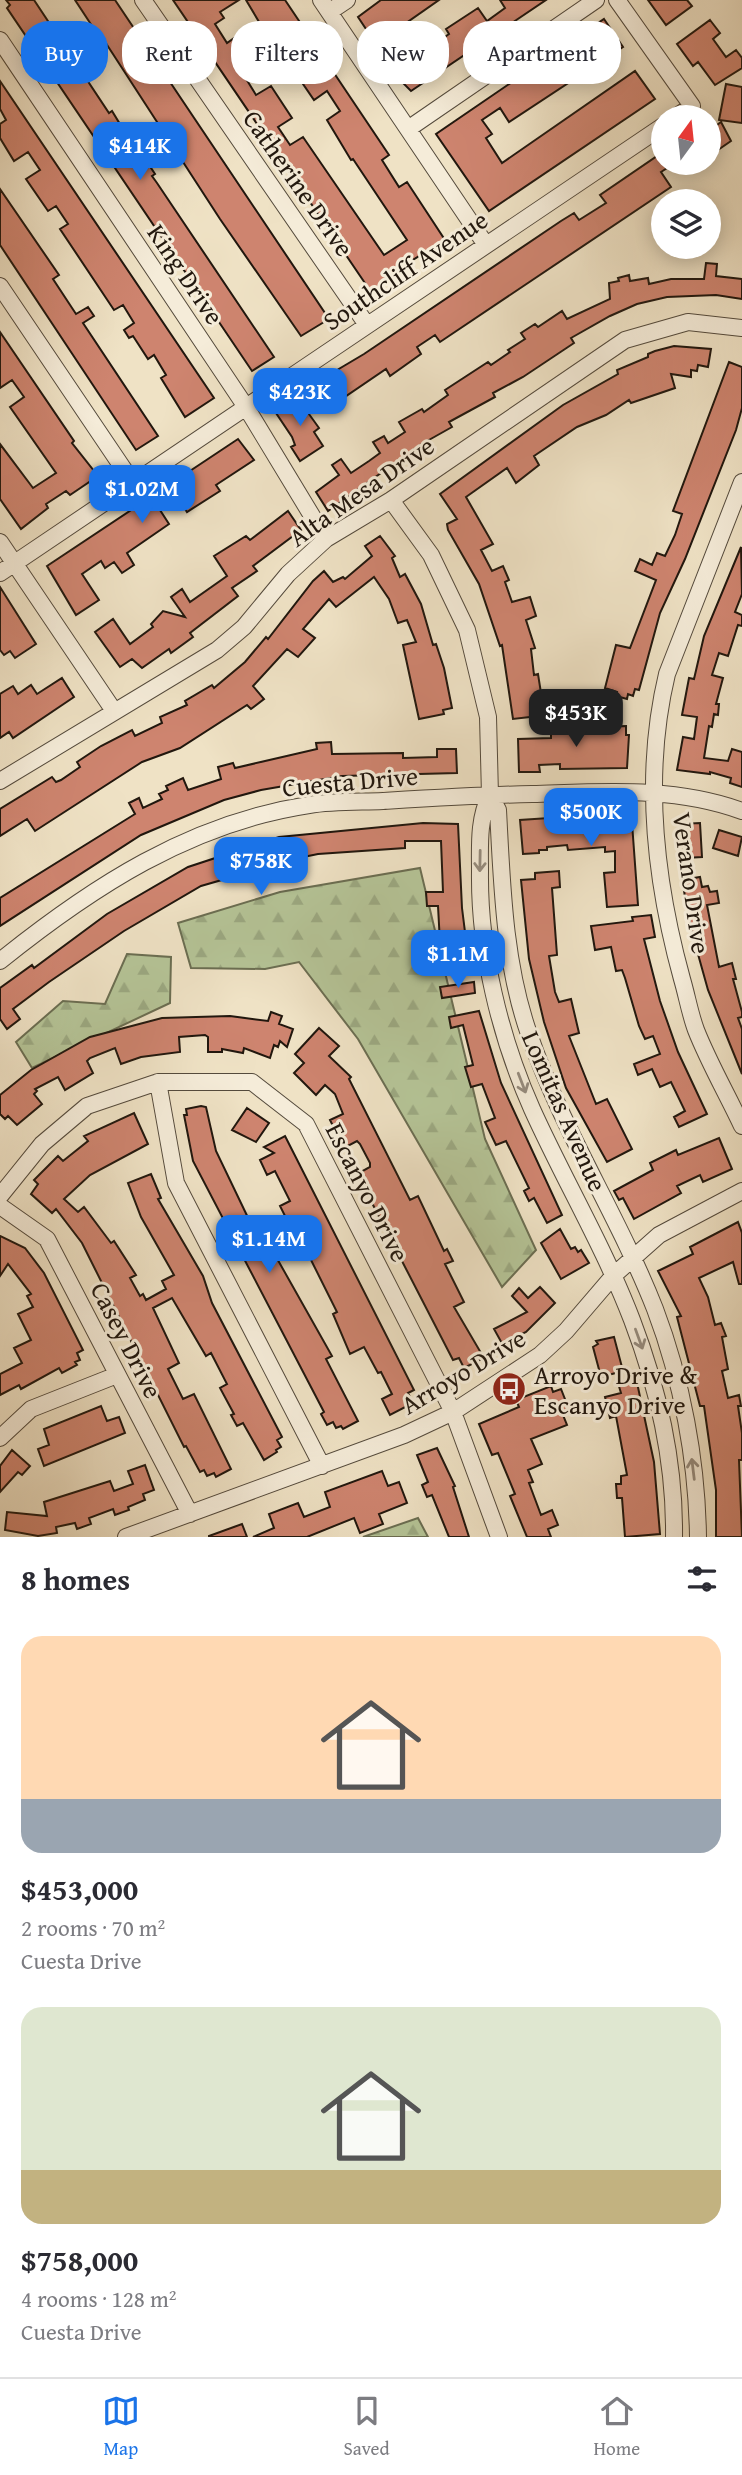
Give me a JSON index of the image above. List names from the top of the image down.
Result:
{
  "streets": {
    "street": [
      "Catherine Drive",
      "Southcliff Avenue",
      "King Drive",
      "Alta Mesa Drive",
      "Cuesta Drive",
      "Verano Drive",
      "Lomitas Avenue",
      "Escanyo Drive",
      "Casey Drive",
      "Arroyo Drive"
    ]
  },
  "crossings": [
    ["Catherine Drive", "Southcliff Avenue"],
    ["Southcliff Avenue", "King Drive"],
    ["King Drive", "Alta Mesa Drive"],
    ["Alta Mesa Drive", "Lomitas Avenue"],
    ["Cuesta Drive", "Verano Drive"],
    ["Cuesta Drive", "Lomitas Avenue"],
    ["Lomitas Avenue", "Arroyo Drive"],
    ["Escanyo Drive", "Arroyo Drive"],
    ["Casey Drive", "Arroyo Drive"]
  ],
  "places": {
    "bus stop": ["Arroyo Drive & Escanyo Drive"]
  },
  "north": "top",
  "page": {
    "chip": [
      "Buy",
      "Rent",
      "Filters",
      "New",
      "Apartment"
    ],
    "price": [
      "$414K",
      "$423K",
      "$1.02M",
      "$453K",
      "$500K",
      "$758K",
      "$1.1M",
      "$1.14M"
    ],
    "heading": "8 homes",
    "list": [
      {
        "name": "$453,000",
        "note": "2 rooms · 70 m² · Cuesta Drive"
      },
      {
        "name": "$758,000",
        "note": "4 rooms · 128 m² · Cuesta Drive"
      }
    ],
    "tabs": ["Map", "Saved", "Home"]
  }
}
